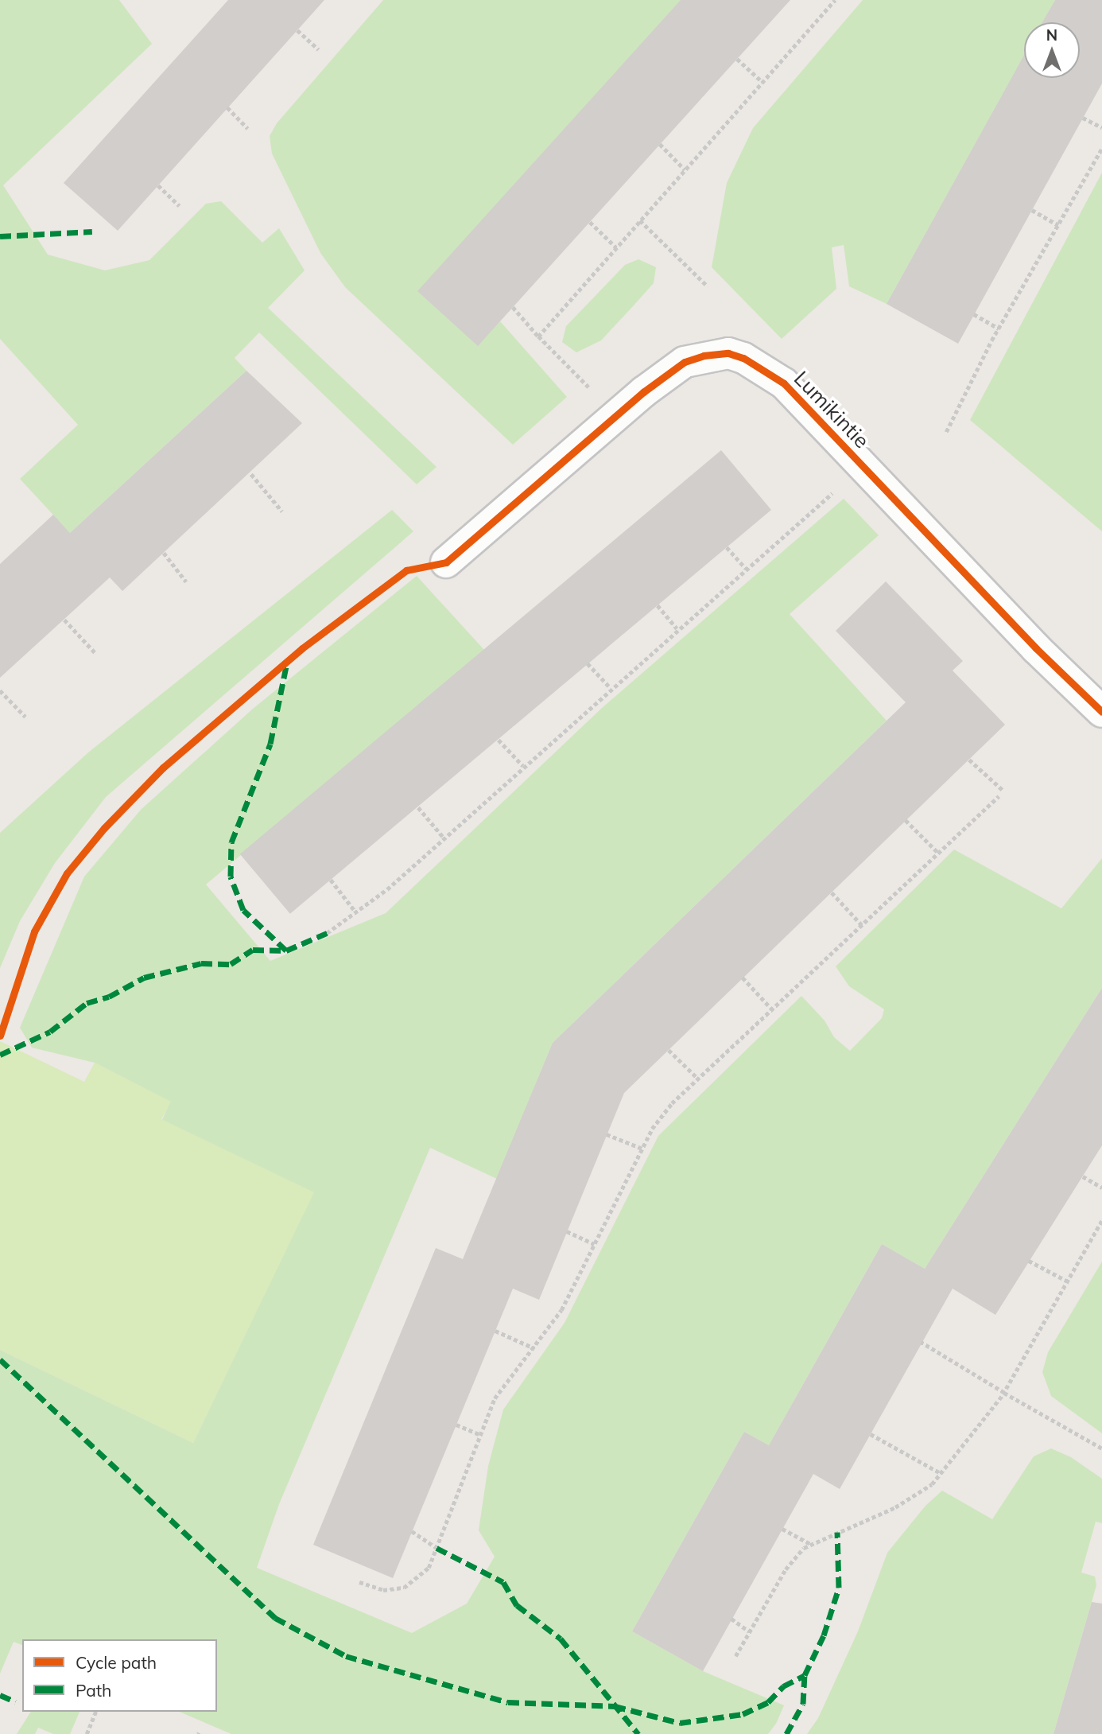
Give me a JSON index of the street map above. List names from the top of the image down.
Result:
{
  "streets": {
    "street": ["Lumikintie"]
  },
  "legend": ["Cycle path", "Path"],
  "north": "top"
}
